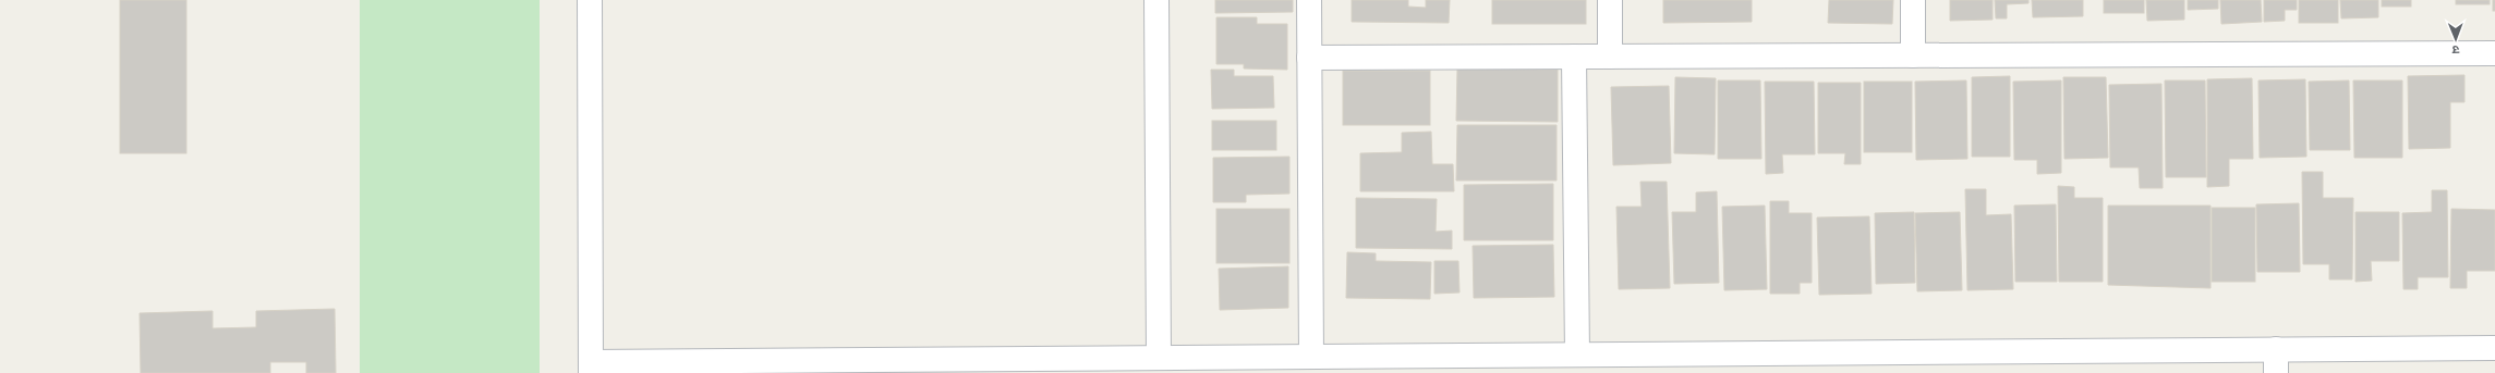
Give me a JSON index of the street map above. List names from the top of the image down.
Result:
{
  "north": "bottom"
}
